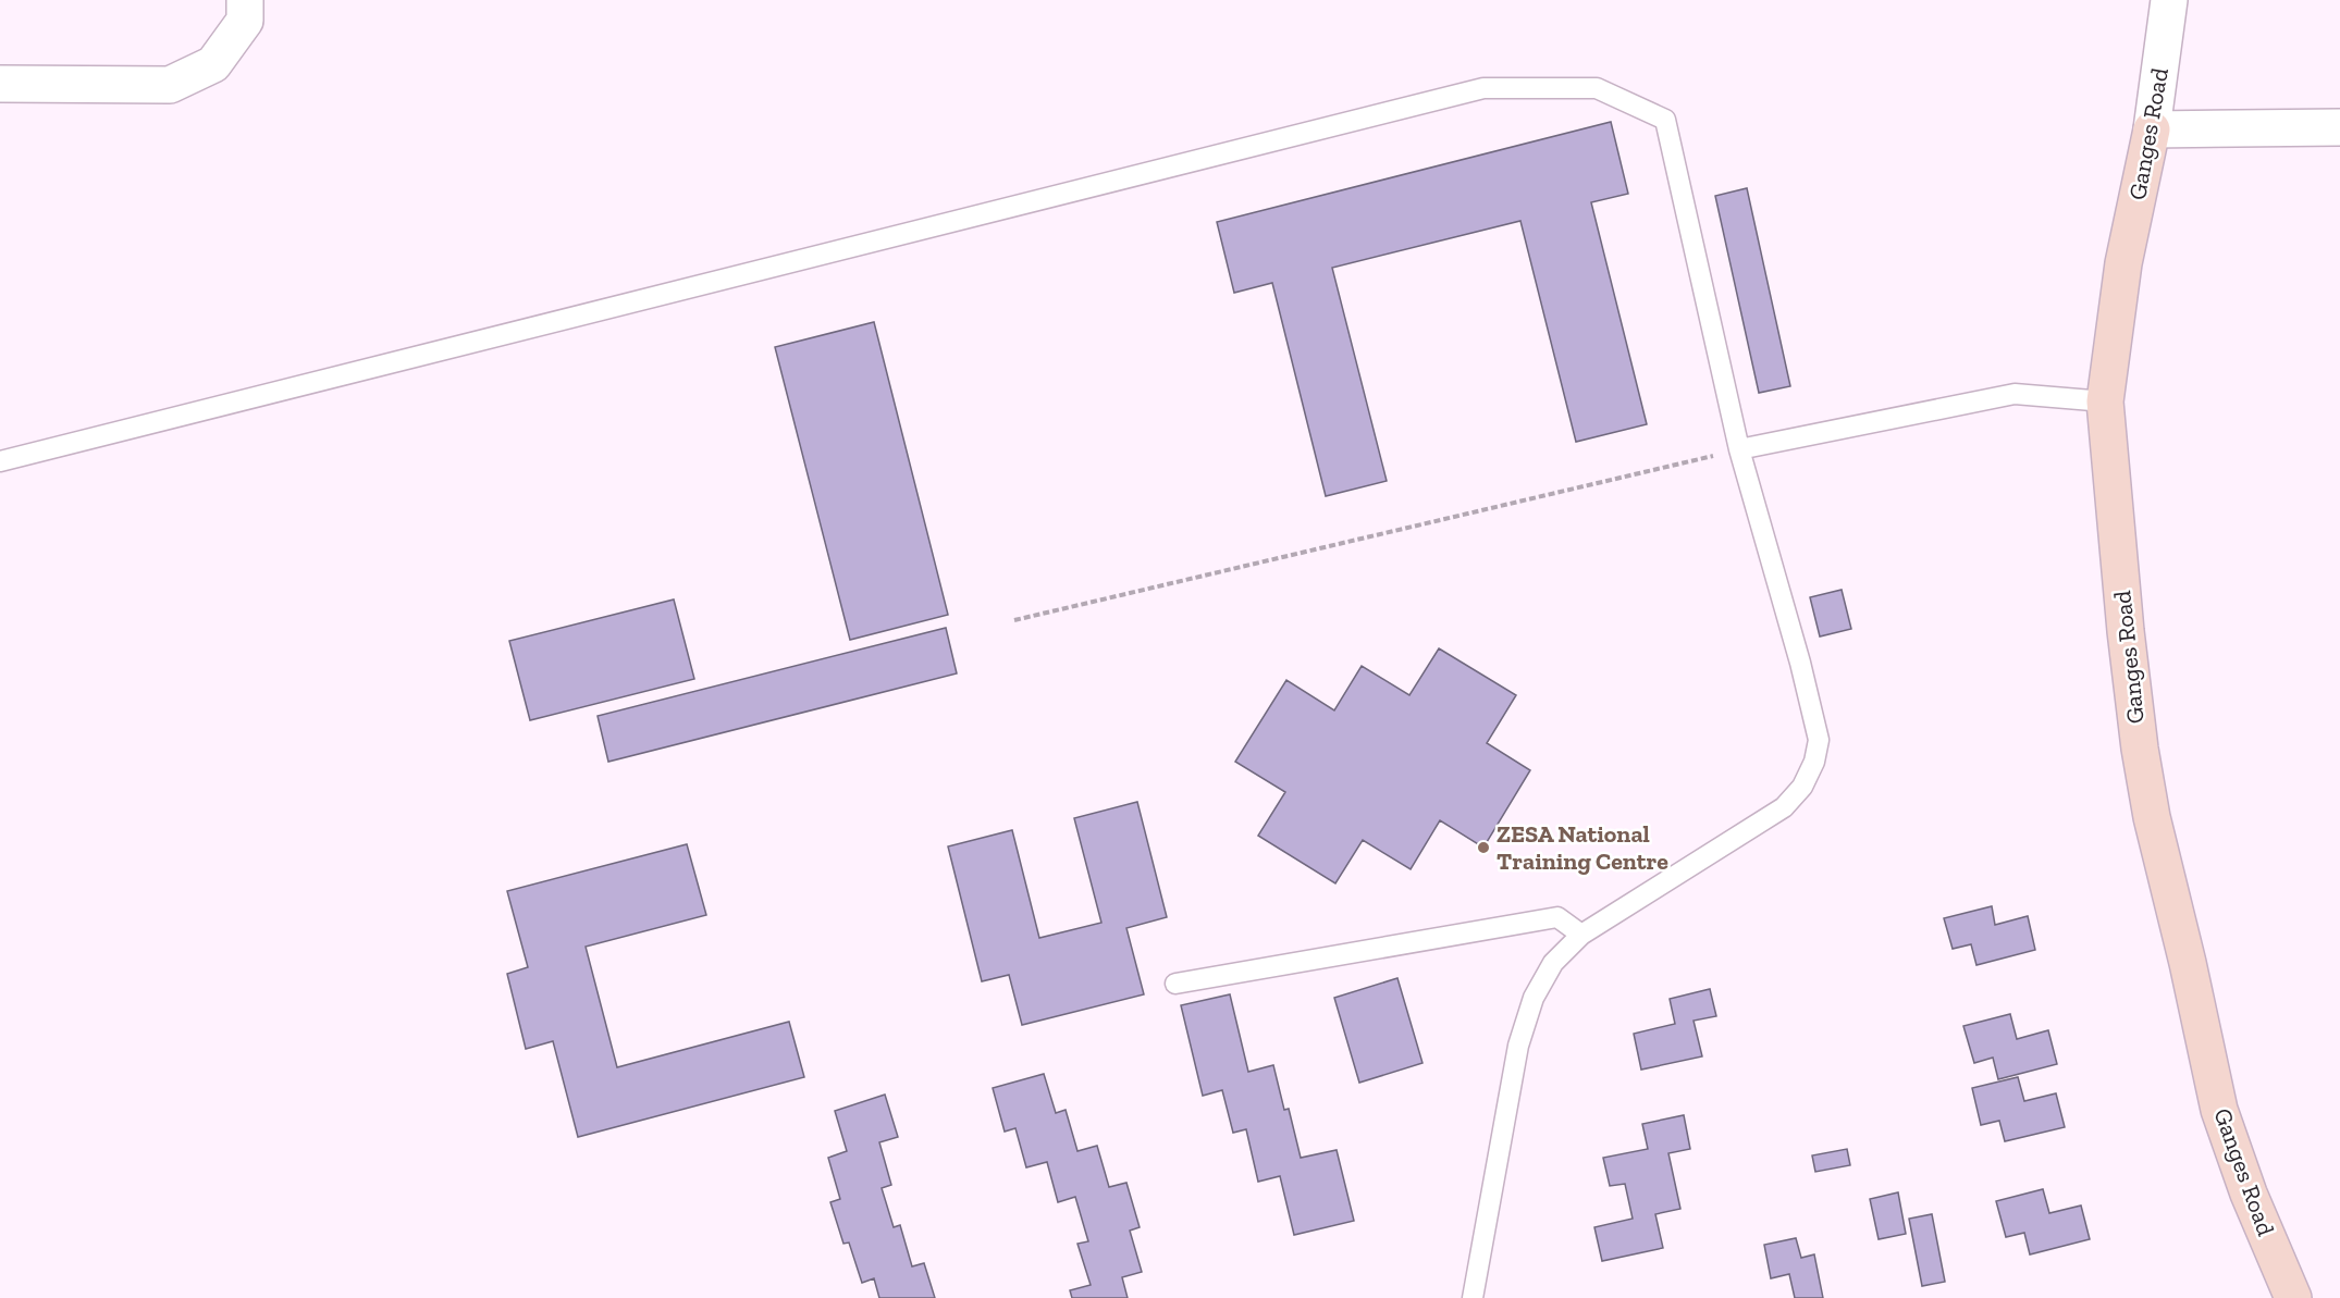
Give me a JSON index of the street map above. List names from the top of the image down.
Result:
{
  "streets": {
    "street": ["Ganges Road"]
  },
  "places": ["ZESA National Training Centre"]
}
